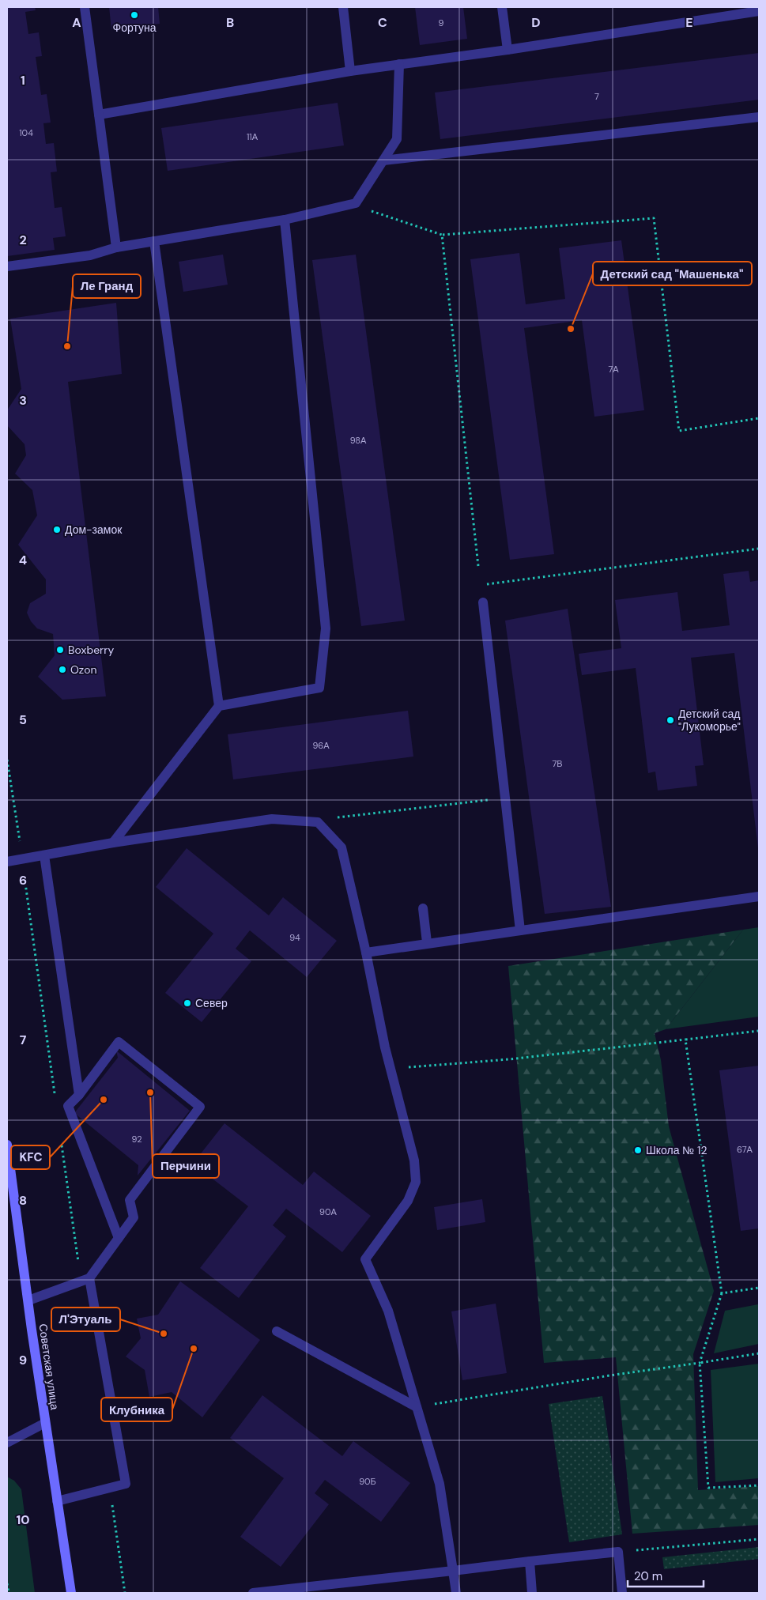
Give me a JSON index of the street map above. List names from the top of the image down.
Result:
{
  "streets": {
    "main road": ["Советская улица"]
  },
  "places": [
    "Фортуна",
    "Детский сад \"Машенька\"",
    "Ле Гранд",
    "Дом-замок",
    "Boxberry",
    "Ozon",
    "Детский сад \"Лукоморье\"",
    "Север",
    "Перчини",
    "KFC",
    "Школа № 12",
    "Л'Этуаль",
    "Клубника"
  ],
  "house_numbers": [
    "9",
    "7",
    "104",
    "11А",
    "7А",
    "98А",
    "96А",
    "7В",
    "94",
    "92",
    "67А",
    "90А",
    "90Б"
  ],
  "scale_bar": "20 m",
  "grid": {
    "columns": [
      "A",
      "B",
      "C",
      "D",
      "E"
    ],
    "rows": [
      "1",
      "2",
      "3",
      "4",
      "5",
      "6",
      "7",
      "8",
      "9",
      "10"
    ]
  }
}
